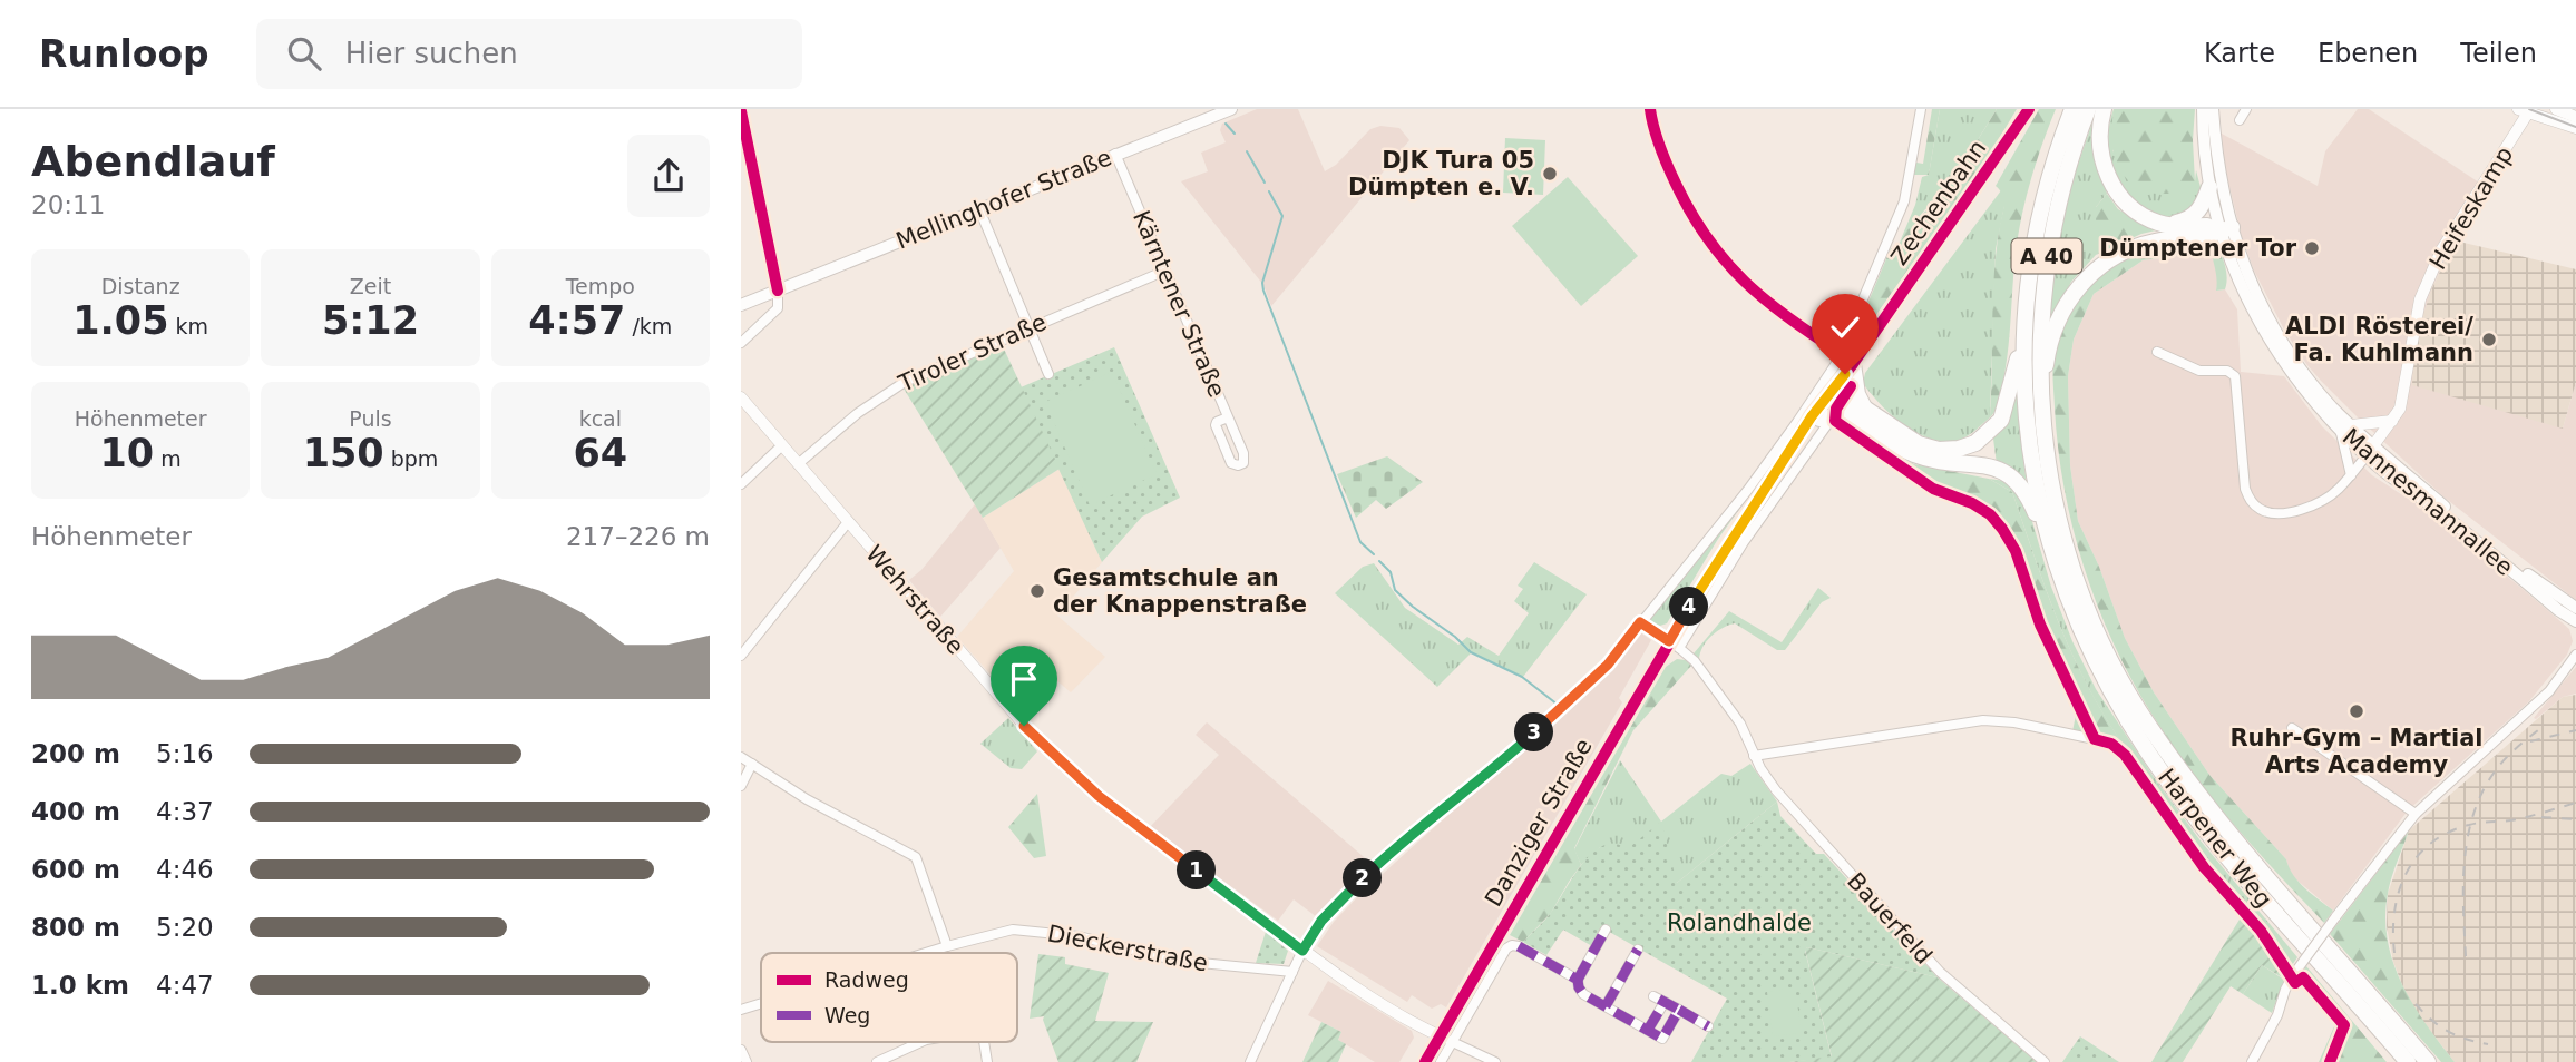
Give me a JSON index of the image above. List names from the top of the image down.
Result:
{
  "streets": {
    "highway": ["A 40"],
    "main road": [
      "Mellinghofer Straße",
      "Zechenbahn",
      "Mannesmannallee",
      "Danziger Straße"
    ],
    "street": [
      "Heifeskamp",
      "Kärntener Straße",
      "Tiroler Straße",
      "Wehrstraße",
      "Harpener Weg",
      "Bauerfeld",
      "Dieckerstraße"
    ]
  },
  "crossings": [
    ["Mellinghofer Straße", "Kärntener Straße"],
    ["Zechenbahn", "Danziger Straße"],
    ["Heifeskamp", "Mannesmannallee"],
    ["Kärntener Straße", "Tiroler Straße"],
    ["Tiroler Straße", "Wehrstraße"],
    ["Wehrstraße", "Danziger Straße"],
    ["Danziger Straße", "Bauerfeld"],
    ["Harpener Weg", "Bauerfeld"]
  ],
  "parks": ["Rolandhalde"],
  "places": [
    "DJK Tura 05 Dümpten e. V.",
    "Dümptener Tor",
    "ALDI Rösterei/ Fa. Kuhlmann",
    "Gesamtschule an der Knappenstraße",
    "Ruhr-Gym – Martial Arts Academy"
  ],
  "legend": ["Radweg", "Weg"],
  "page": {
    "header": "Runloop",
    "search": "Hier suchen",
    "nav": ["Karte", "Ebenen", "Teilen"],
    "heading": ["Abendlauf", "20:11"],
    "stats": [
      ["Distanz", "1.05 km"],
      ["Zeit", "5:12"],
      ["Tempo", "4:57 /km"],
      ["Höhenmeter", "10 m"],
      ["Puls", "150 bpm"],
      ["kcal", "64"]
    ],
    "chart": ["Höhenmeter", "217–226 m"],
    "pins": [
      "4",
      "3",
      "1",
      "2"
    ],
    "list": [
      {
        "name": "200 m",
        "note": "5:16"
      },
      {
        "name": "400 m",
        "note": "4:37"
      },
      {
        "name": "600 m",
        "note": "4:46"
      },
      {
        "name": "800 m",
        "note": "5:20"
      },
      {
        "name": "1.0 km",
        "note": "4:47"
      }
    ]
  }
}
